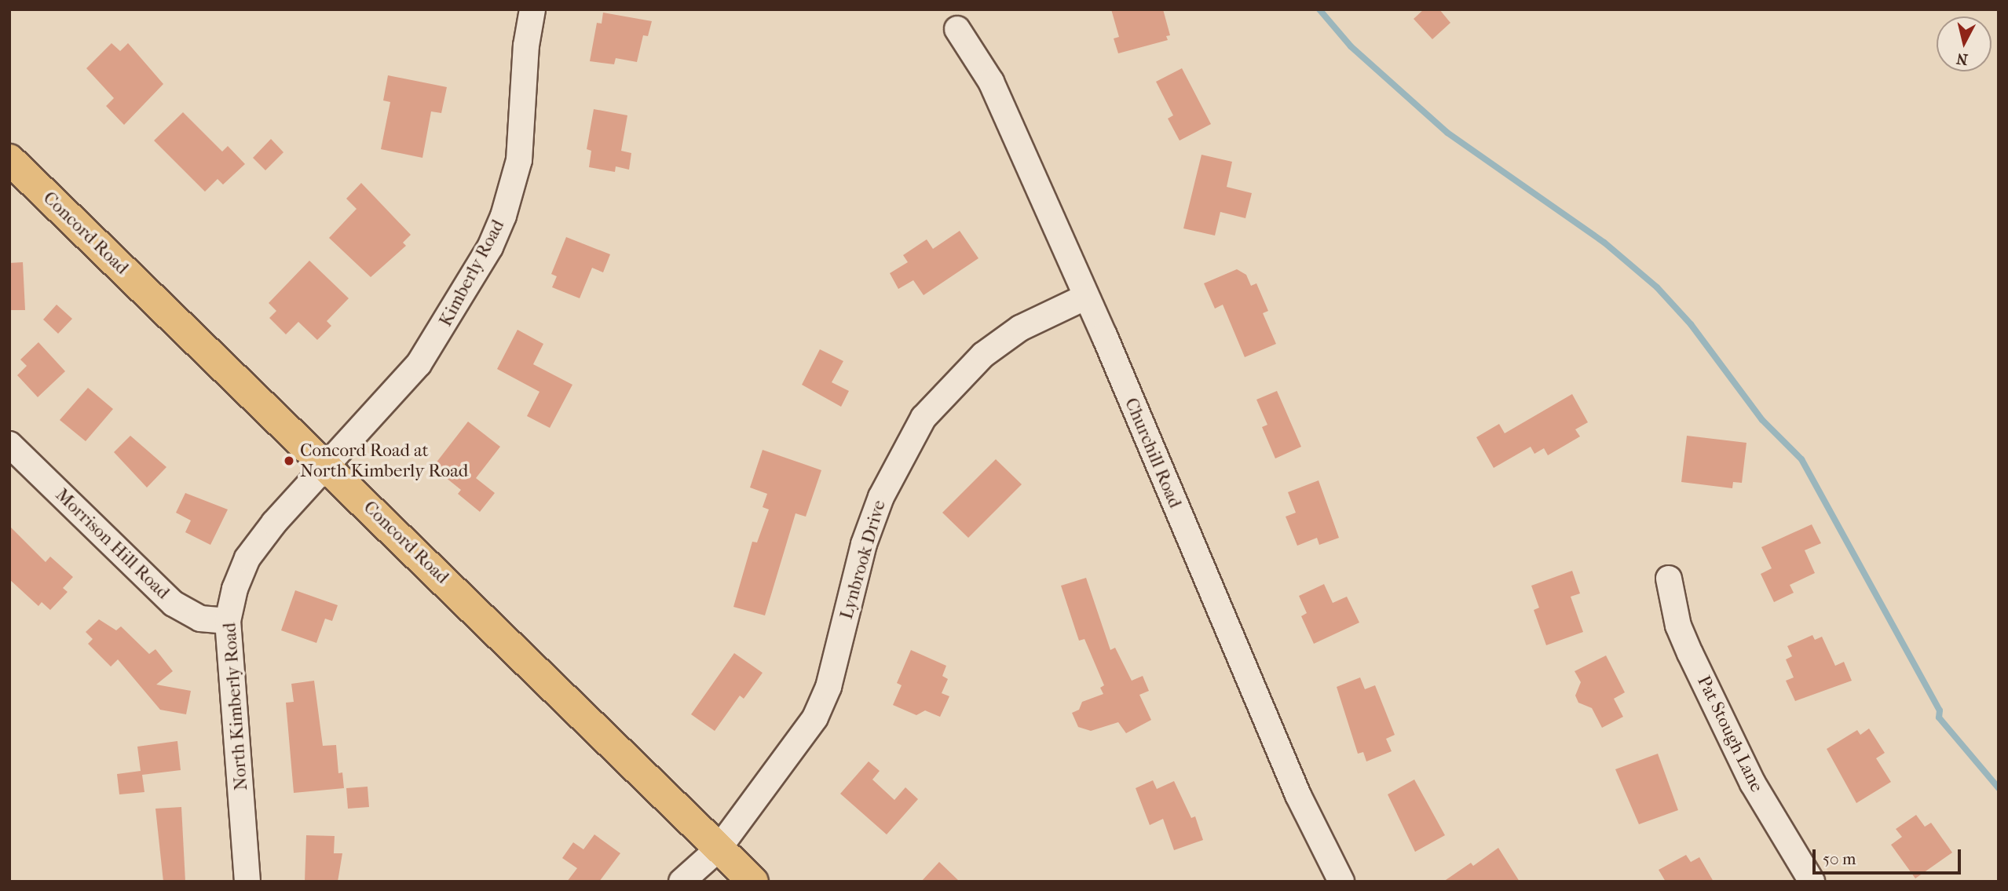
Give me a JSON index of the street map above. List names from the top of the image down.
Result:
{
  "streets": {
    "main road": ["Concord Road"],
    "street": [
      "Kimberly Road",
      "Churchill Road",
      "Morrison Hill Road",
      "Lynbrook Drive",
      "North Kimberly Road",
      "Pat Stough Lane"
    ]
  },
  "crossings": [
    ["Concord Road", "Kimberly Road"],
    ["Concord Road", "Lynbrook Drive"],
    ["Concord Road", "North Kimberly Road"],
    ["Kimberly Road", "North Kimberly Road"],
    ["Churchill Road", "Lynbrook Drive"],
    ["Morrison Hill Road", "North Kimberly Road"]
  ],
  "places": ["Concord Road at North Kimberly Road"],
  "scale_bar": "50 m",
  "north": "bottom"
}
